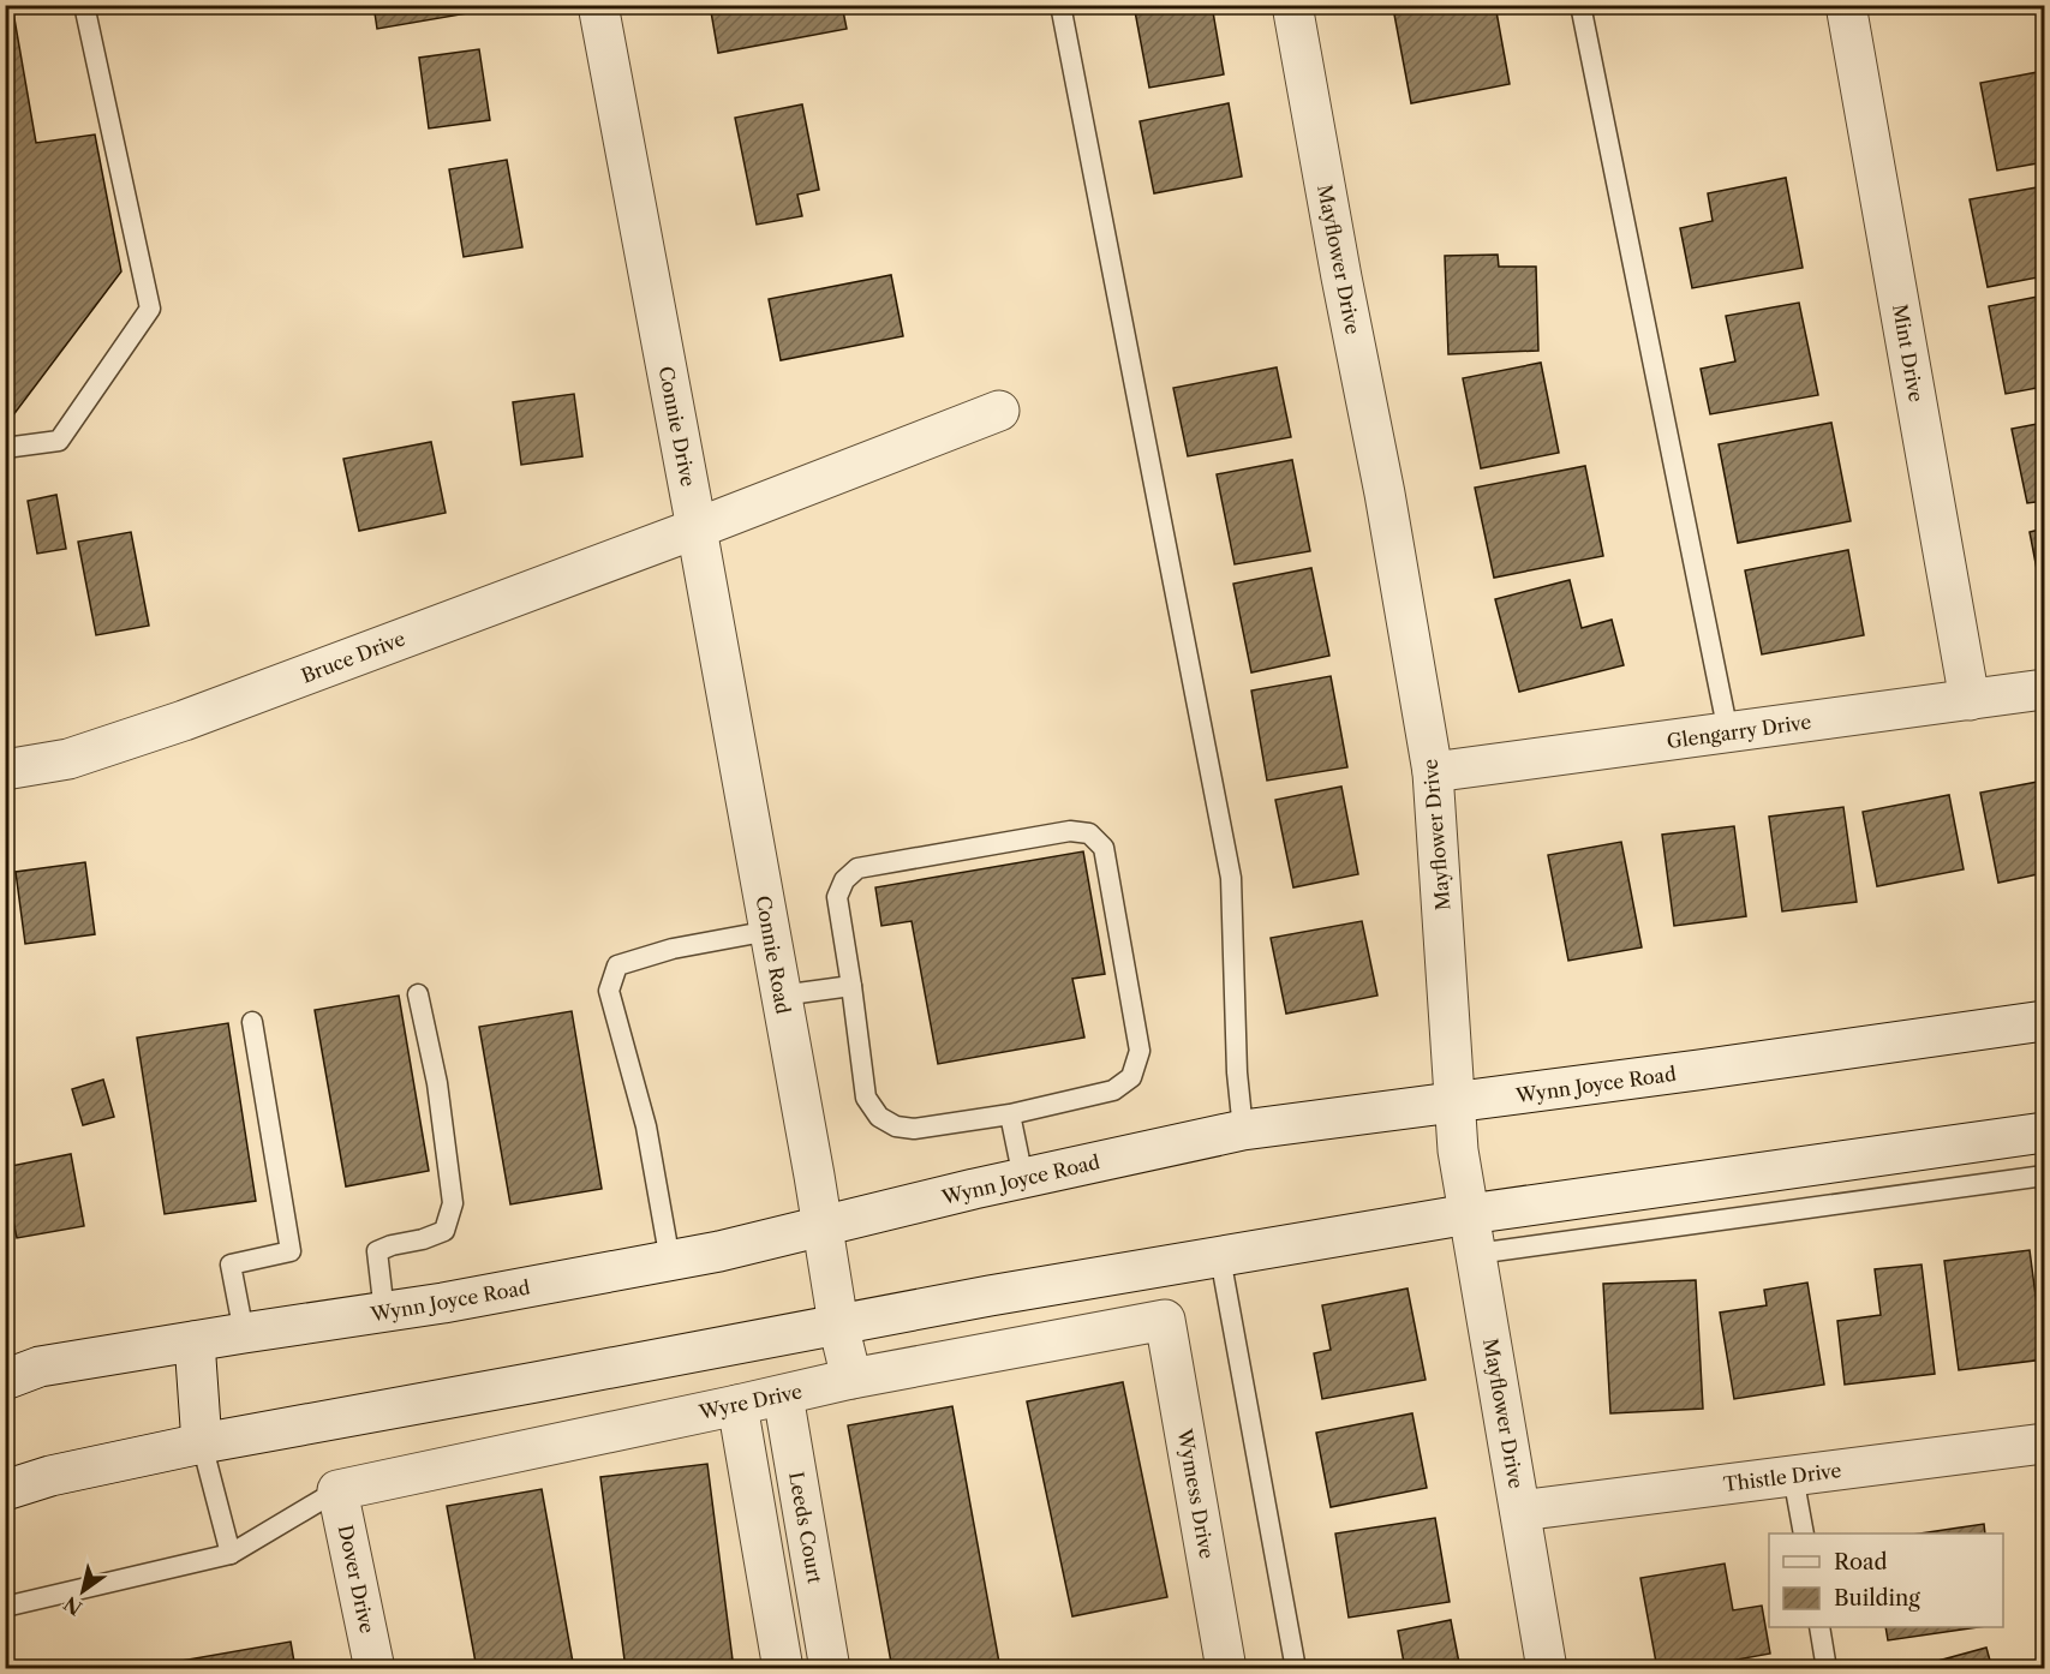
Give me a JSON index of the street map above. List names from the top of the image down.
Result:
{
  "streets": {
    "street": [
      "Mayflower Drive",
      "Mint Drive",
      "Connie Drive",
      "Bruce Drive",
      "Glengarry Drive",
      "Connie Road",
      "Wynn Joyce Road",
      "Wyre Drive",
      "Thistle Drive",
      "Wymess Drive",
      "Leeds Court",
      "Dover Drive"
    ]
  },
  "crossings": [
    ["Mayflower Drive", "Glengarry Drive"],
    ["Mayflower Drive", "Wynn Joyce Road"],
    ["Mayflower Drive", "Thistle Drive"],
    ["Mint Drive", "Glengarry Drive"],
    ["Connie Drive", "Bruce Drive"],
    ["Connie Drive", "Connie Road"],
    ["Bruce Drive", "Connie Road"],
    ["Connie Road", "Wynn Joyce Road"],
    ["Connie Road", "Wyre Drive"],
    ["Wyre Drive", "Wymess Drive"],
    ["Wyre Drive", "Leeds Court"],
    ["Wyre Drive", "Dover Drive"]
  ],
  "legend": ["Road", "Building"],
  "north": "bottom left"
}
